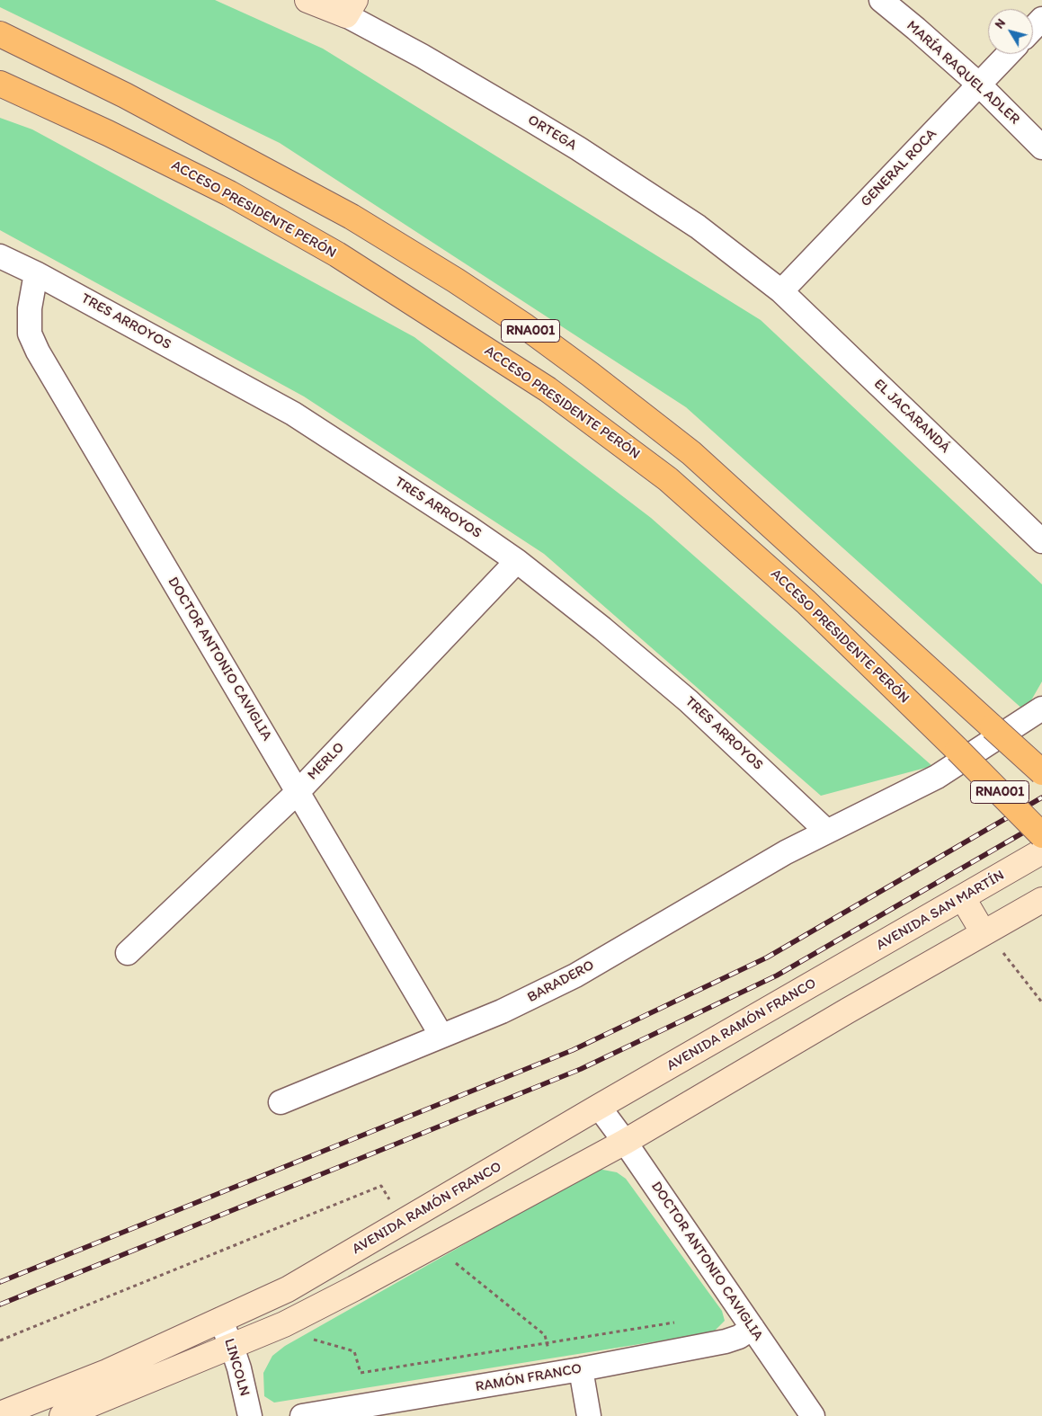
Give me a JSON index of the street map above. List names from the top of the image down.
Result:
{
  "streets": {
    "highway": ["ACCESO PRESIDENTE PERÓN", "RNA001"],
    "main road": ["ORTEGA", "AVENIDA SAN MARTÍN", "AVENIDA RAMÓN FRANCO"],
    "street": [
      "MARÍA RAQUEL ADLER",
      "GENERAL ROCA",
      "TRES ARROYOS",
      "EL JACARANDÁ",
      "DOCTOR ANTONIO CAVIGLIA",
      "MERLO",
      "BARADERO",
      "LINCOLN",
      "RAMÓN FRANCO"
    ]
  },
  "crossings": [
    ["MARÍA RAQUEL ADLER", "GENERAL ROCA"],
    ["ORTEGA", "GENERAL ROCA"],
    ["ORTEGA", "EL JACARANDÁ"],
    ["GENERAL ROCA", "EL JACARANDÁ"],
    ["TRES ARROYOS", "DOCTOR ANTONIO CAVIGLIA"],
    ["TRES ARROYOS", "MERLO"],
    ["TRES ARROYOS", "BARADERO"],
    ["DOCTOR ANTONIO CAVIGLIA", "MERLO"],
    ["DOCTOR ANTONIO CAVIGLIA", "BARADERO"],
    ["DOCTOR ANTONIO CAVIGLIA", "AVENIDA RAMÓN FRANCO"],
    ["DOCTOR ANTONIO CAVIGLIA", "RAMÓN FRANCO"],
    ["AVENIDA SAN MARTÍN", "AVENIDA RAMÓN FRANCO"],
    ["AVENIDA RAMÓN FRANCO", "LINCOLN"]
  ],
  "north": "top left"
}
